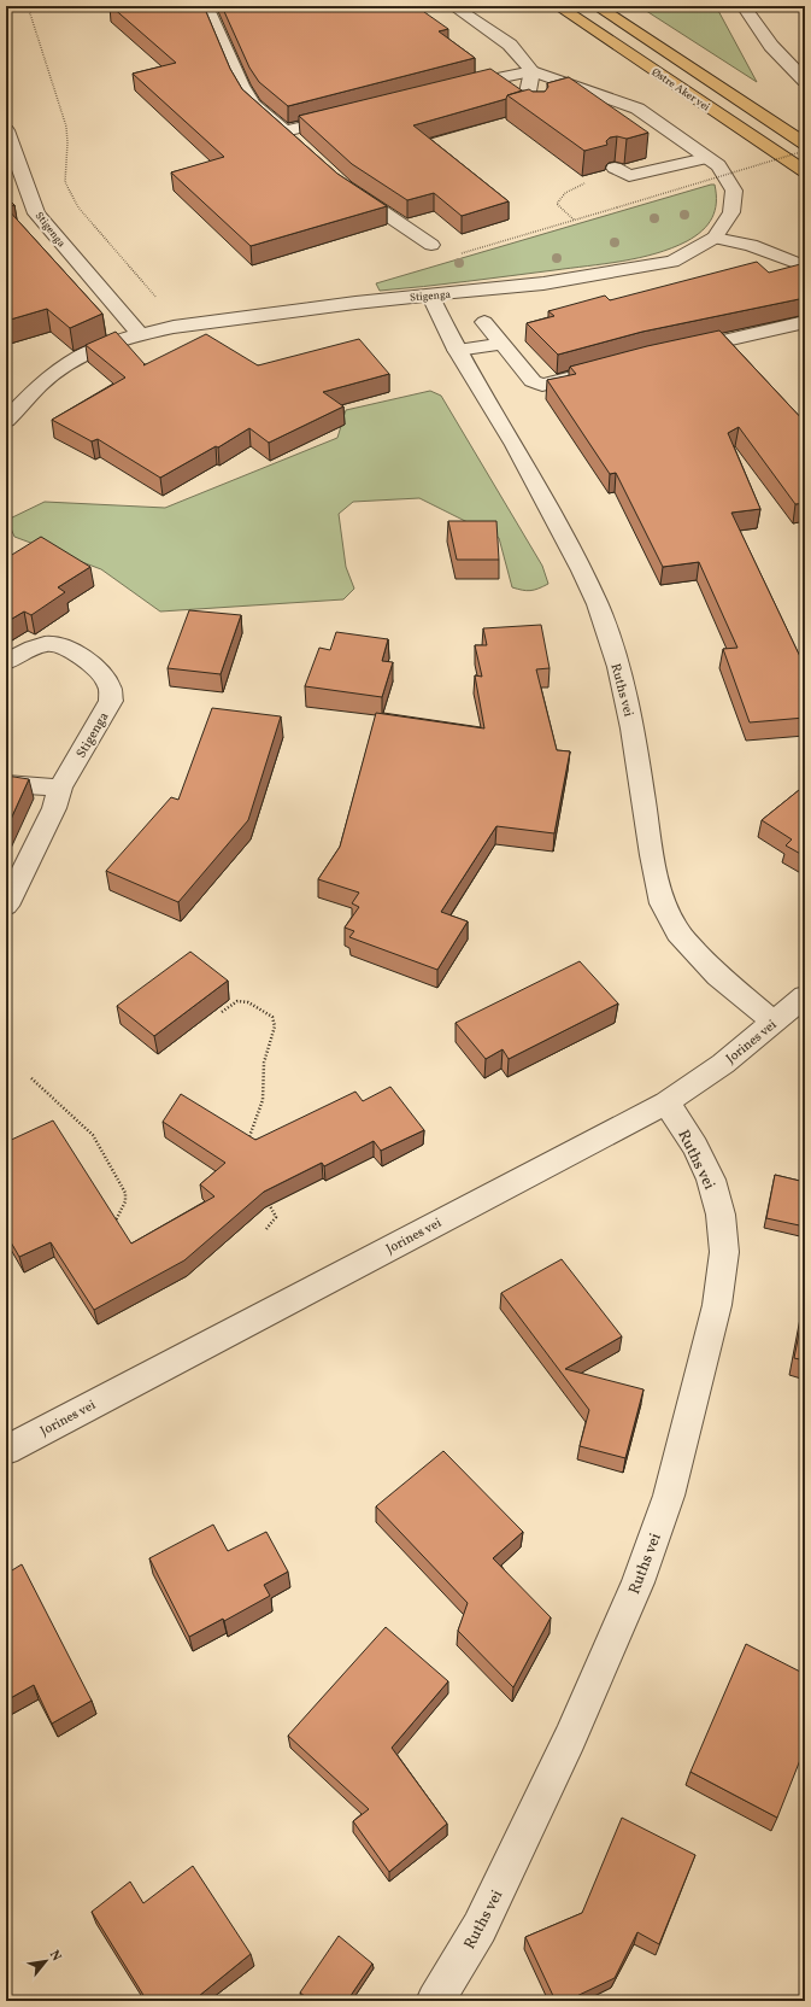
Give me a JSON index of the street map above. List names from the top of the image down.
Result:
{
  "streets": {
    "highway": ["Østre Aker vei"],
    "street": ["Stigenga", "Ruths vei", "Jorines vei"]
  },
  "crossings": [
    ["Stigenga", "Ruths vei"],
    ["Ruths vei", "Jorines vei"]
  ],
  "north": "top right"
}
